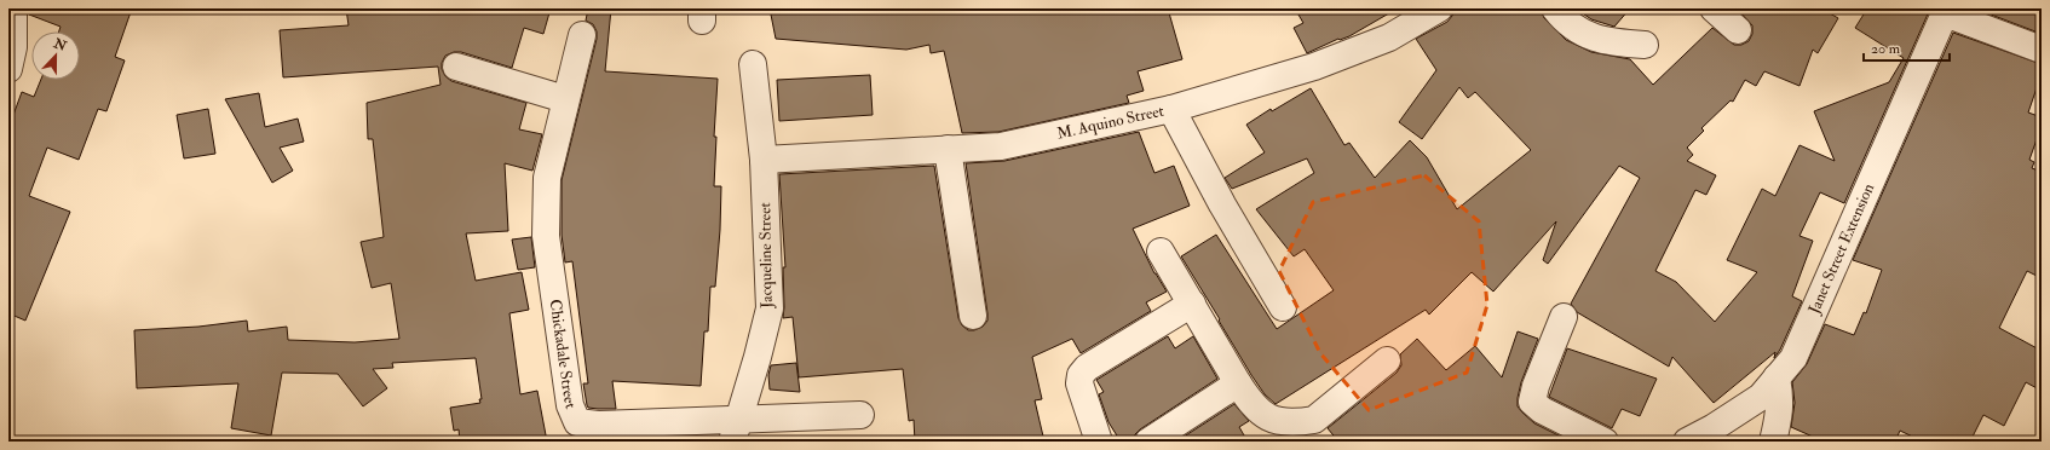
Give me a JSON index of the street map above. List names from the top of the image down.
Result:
{
  "streets": {
    "street": [
      "M. Aquino Street",
      "Janet Street Extension",
      "Jacqueline Street",
      "Chickadale Street"
    ]
  },
  "crossings": [
    ["M. Aquino Street", "Jacqueline Street"],
    ["Jacqueline Street", "Chickadale Street"]
  ],
  "scale_bar": "20 m",
  "north": "top"
}
